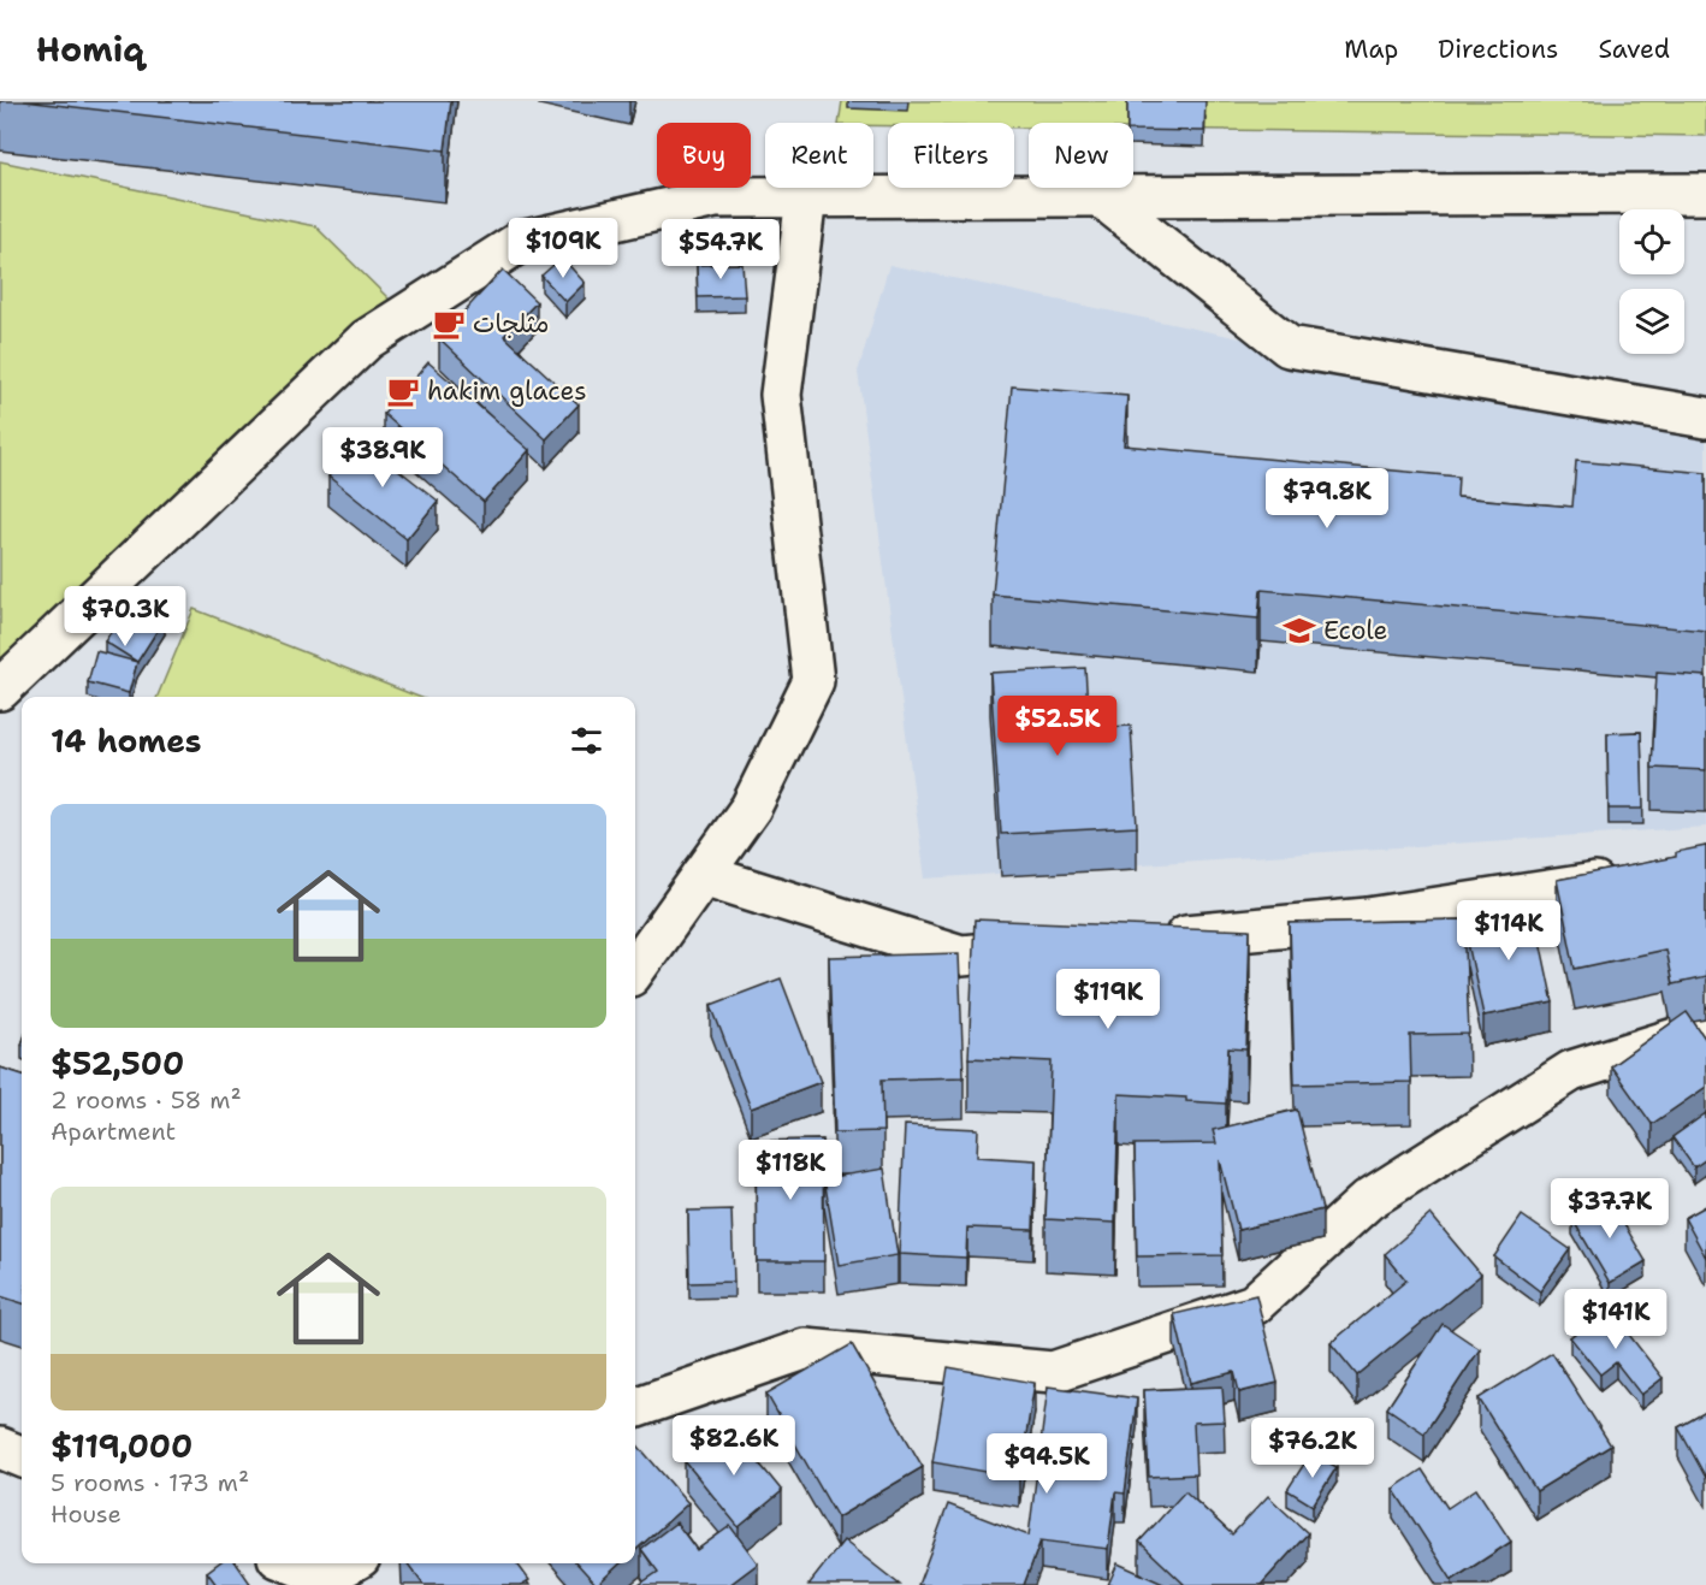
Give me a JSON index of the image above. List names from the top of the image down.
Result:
{
  "places": {
    "cafe": ["مثلجات", "hakim glaces"],
    "school or university": ["Ecole"]
  },
  "page": {
    "header": "Homiq",
    "nav": ["Map", "Directions", "Saved"],
    "chip": [
      "Buy",
      "Rent",
      "Filters",
      "New"
    ],
    "price": [
      "$109K",
      "$54.7K",
      "$38.9K",
      "$79.8K",
      "$70.3K",
      "$52.5K",
      "$114K",
      "$119K",
      "$118K",
      "$37.7K",
      "$141K",
      "$82.6K",
      "$76.2K",
      "$94.5K"
    ],
    "heading": "14 homes",
    "list": [
      {
        "name": "$52,500",
        "note": "2 rooms · 58 m² · Apartment"
      },
      {
        "name": "$119,000",
        "note": "5 rooms · 173 m² · House"
      }
    ]
  }
}
